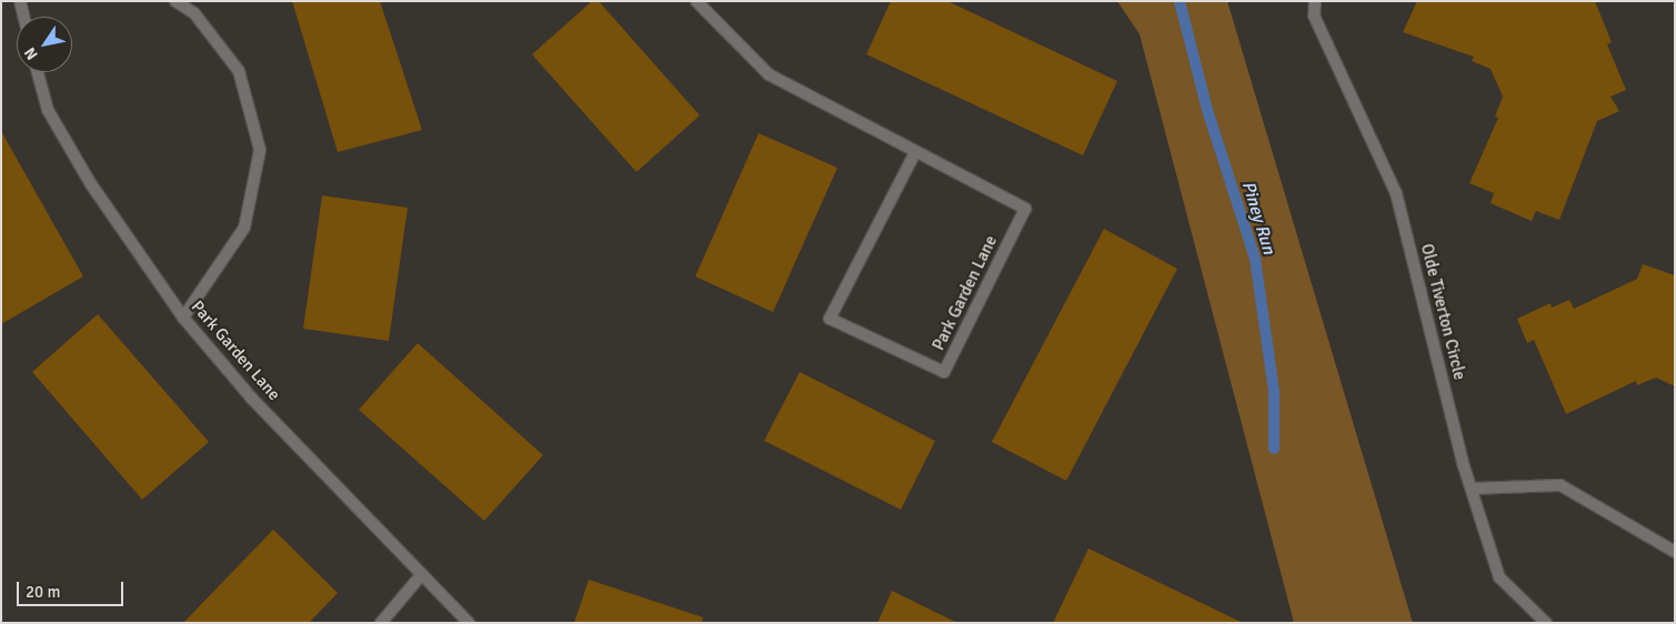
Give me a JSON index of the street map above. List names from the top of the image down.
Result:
{
  "streets": {
    "street": ["Park Garden Lane", "Olde Tiverton Circle"]
  },
  "water": ["Piney Run"],
  "scale_bar": "20 m",
  "north": "bottom left"
}
